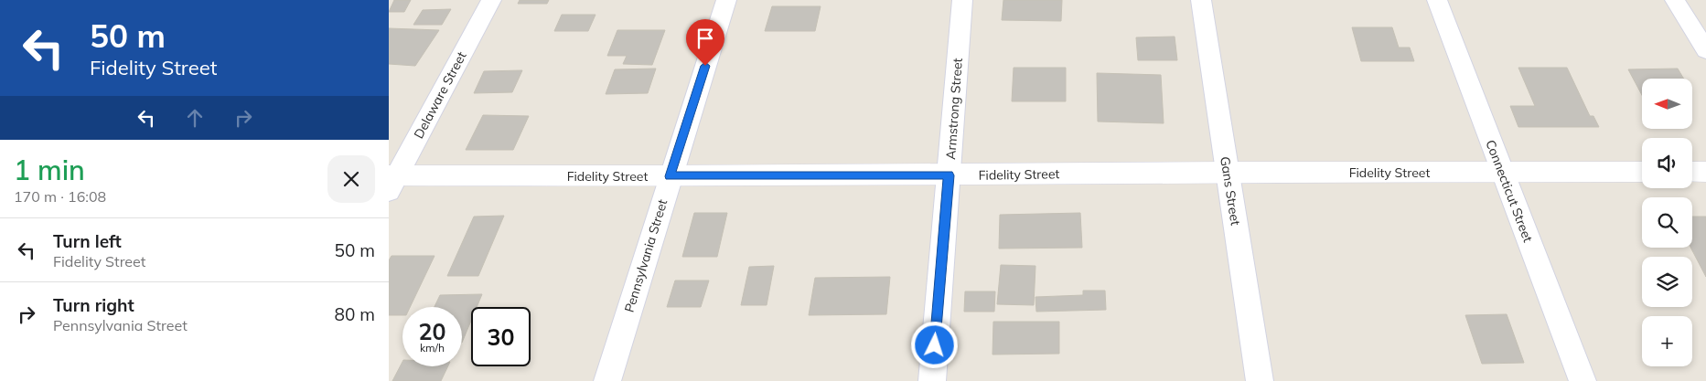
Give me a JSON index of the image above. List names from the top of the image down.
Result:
{
  "streets": {
    "main road": ["Fidelity Street"],
    "street": [
      "Delaware Street",
      "Armstrong Street",
      "Gans Street",
      "Connecticut Street",
      "Pennsylvania Street"
    ]
  },
  "crossings": [
    ["Delaware Street", "Fidelity Street"],
    ["Armstrong Street", "Fidelity Street"],
    ["Fidelity Street", "Gans Street"],
    ["Fidelity Street", "Connecticut Street"],
    ["Fidelity Street", "Pennsylvania Street"]
  ],
  "north": "left",
  "page": {
    "turn": ["50 m", "Fidelity Street"],
    "map_buttons": "+",
    "heading": ["1 min", "170 m · 16:08"],
    "list": [
      {
        "name": "Turn left",
        "note": "Fidelity Street",
        "value": "50 m"
      },
      {
        "name": "Turn right",
        "note": "Pennsylvania Street",
        "value": "80 m"
      }
    ],
    "speed": "20 km/h",
    "limit": "30"
  }
}
